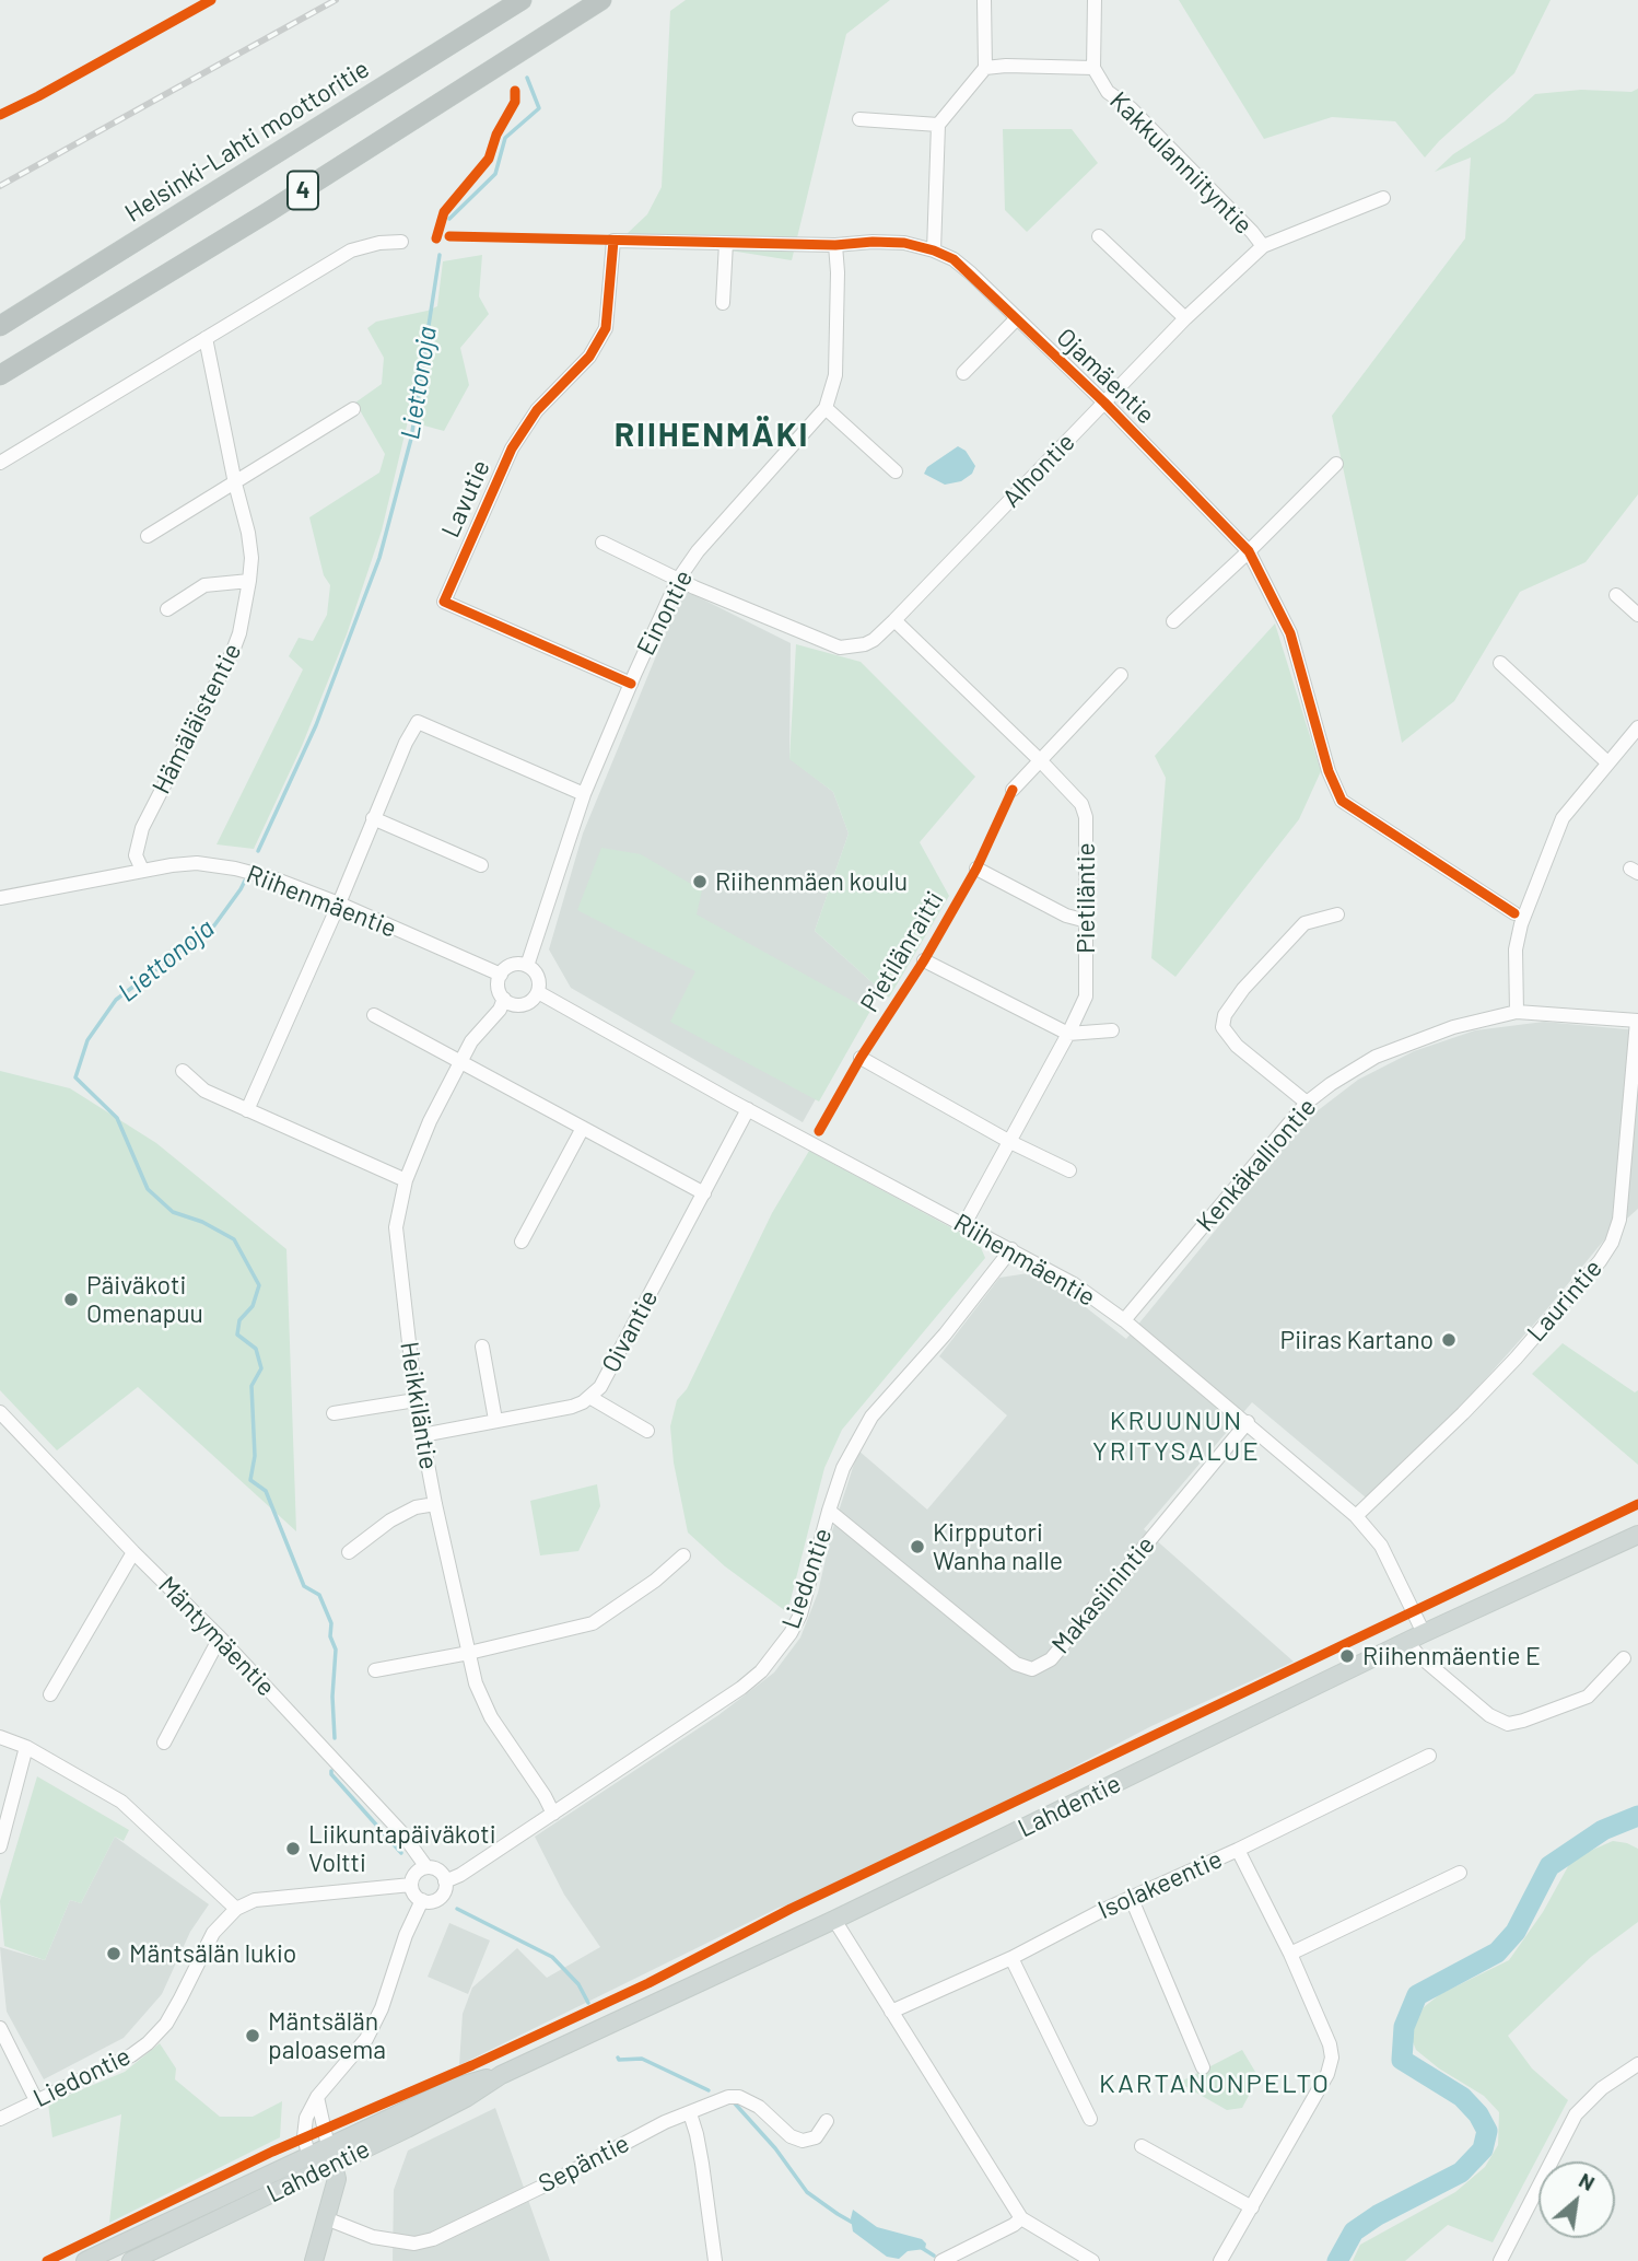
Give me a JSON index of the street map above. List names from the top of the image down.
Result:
{
  "streets": {
    "highway": ["Helsinki-Lahti moottoritie", "4"],
    "main road": ["Lahdentie"],
    "street": [
      "Kakkulanniityntie",
      "Ojamäentie",
      "Alhontie",
      "Lavutie",
      "Einontie",
      "Hämäläistentie",
      "Pietiläntie",
      "Riihenmäentie",
      "Kenkäkalliontie",
      "Laurintie",
      "Oivantie",
      "Heikkiläntie",
      "Liedontie",
      "Makasiinintie",
      "Mäntymäentie",
      "Isolakeentie",
      "Sepäntie"
    ],
    "cycle path": ["Pietilänraitti"]
  },
  "crossings": [
    ["Kakkulanniityntie", "Alhontie"],
    ["Ojamäentie", "Alhontie"],
    ["Ojamäentie", "Lavutie"],
    ["Ojamäentie", "Einontie"],
    ["Alhontie", "Einontie"],
    ["Alhontie", "Pietiläntie"],
    ["Lavutie", "Einontie"],
    ["Einontie", "Riihenmäentie"],
    ["Einontie", "Heikkiläntie"],
    ["Hämäläistentie", "Riihenmäentie"],
    ["Pietiläntie", "Riihenmäentie"],
    ["Riihenmäentie", "Kenkäkalliontie"],
    ["Riihenmäentie", "Laurintie"],
    ["Riihenmäentie", "Oivantie"],
    ["Riihenmäentie", "Heikkiläntie"],
    ["Riihenmäentie", "Liedontie"],
    ["Riihenmäentie", "Makasiinintie"],
    ["Riihenmäentie", "Lahdentie"],
    ["Kenkäkalliontie", "Laurintie"],
    ["Oivantie", "Heikkiläntie"],
    ["Heikkiläntie", "Liedontie"],
    ["Liedontie", "Makasiinintie"],
    ["Liedontie", "Mäntymäentie"]
  ],
  "districts": ["RIIHENMÄKI", "KRUUNUN YRITYSALUE", "KARTANONPELTO"],
  "water": ["Liettonoja"],
  "places": [
    "Riihenmäen koulu",
    "Päiväkoti Omenapuu",
    "Piiras Kartano",
    "Kirpputori Wanha nalle",
    "Riihenmäentie E",
    "Liikuntapäiväkoti Voltti",
    "Mäntsälän lukio",
    "Mäntsälän paloasema"
  ],
  "north": "top right"
}
